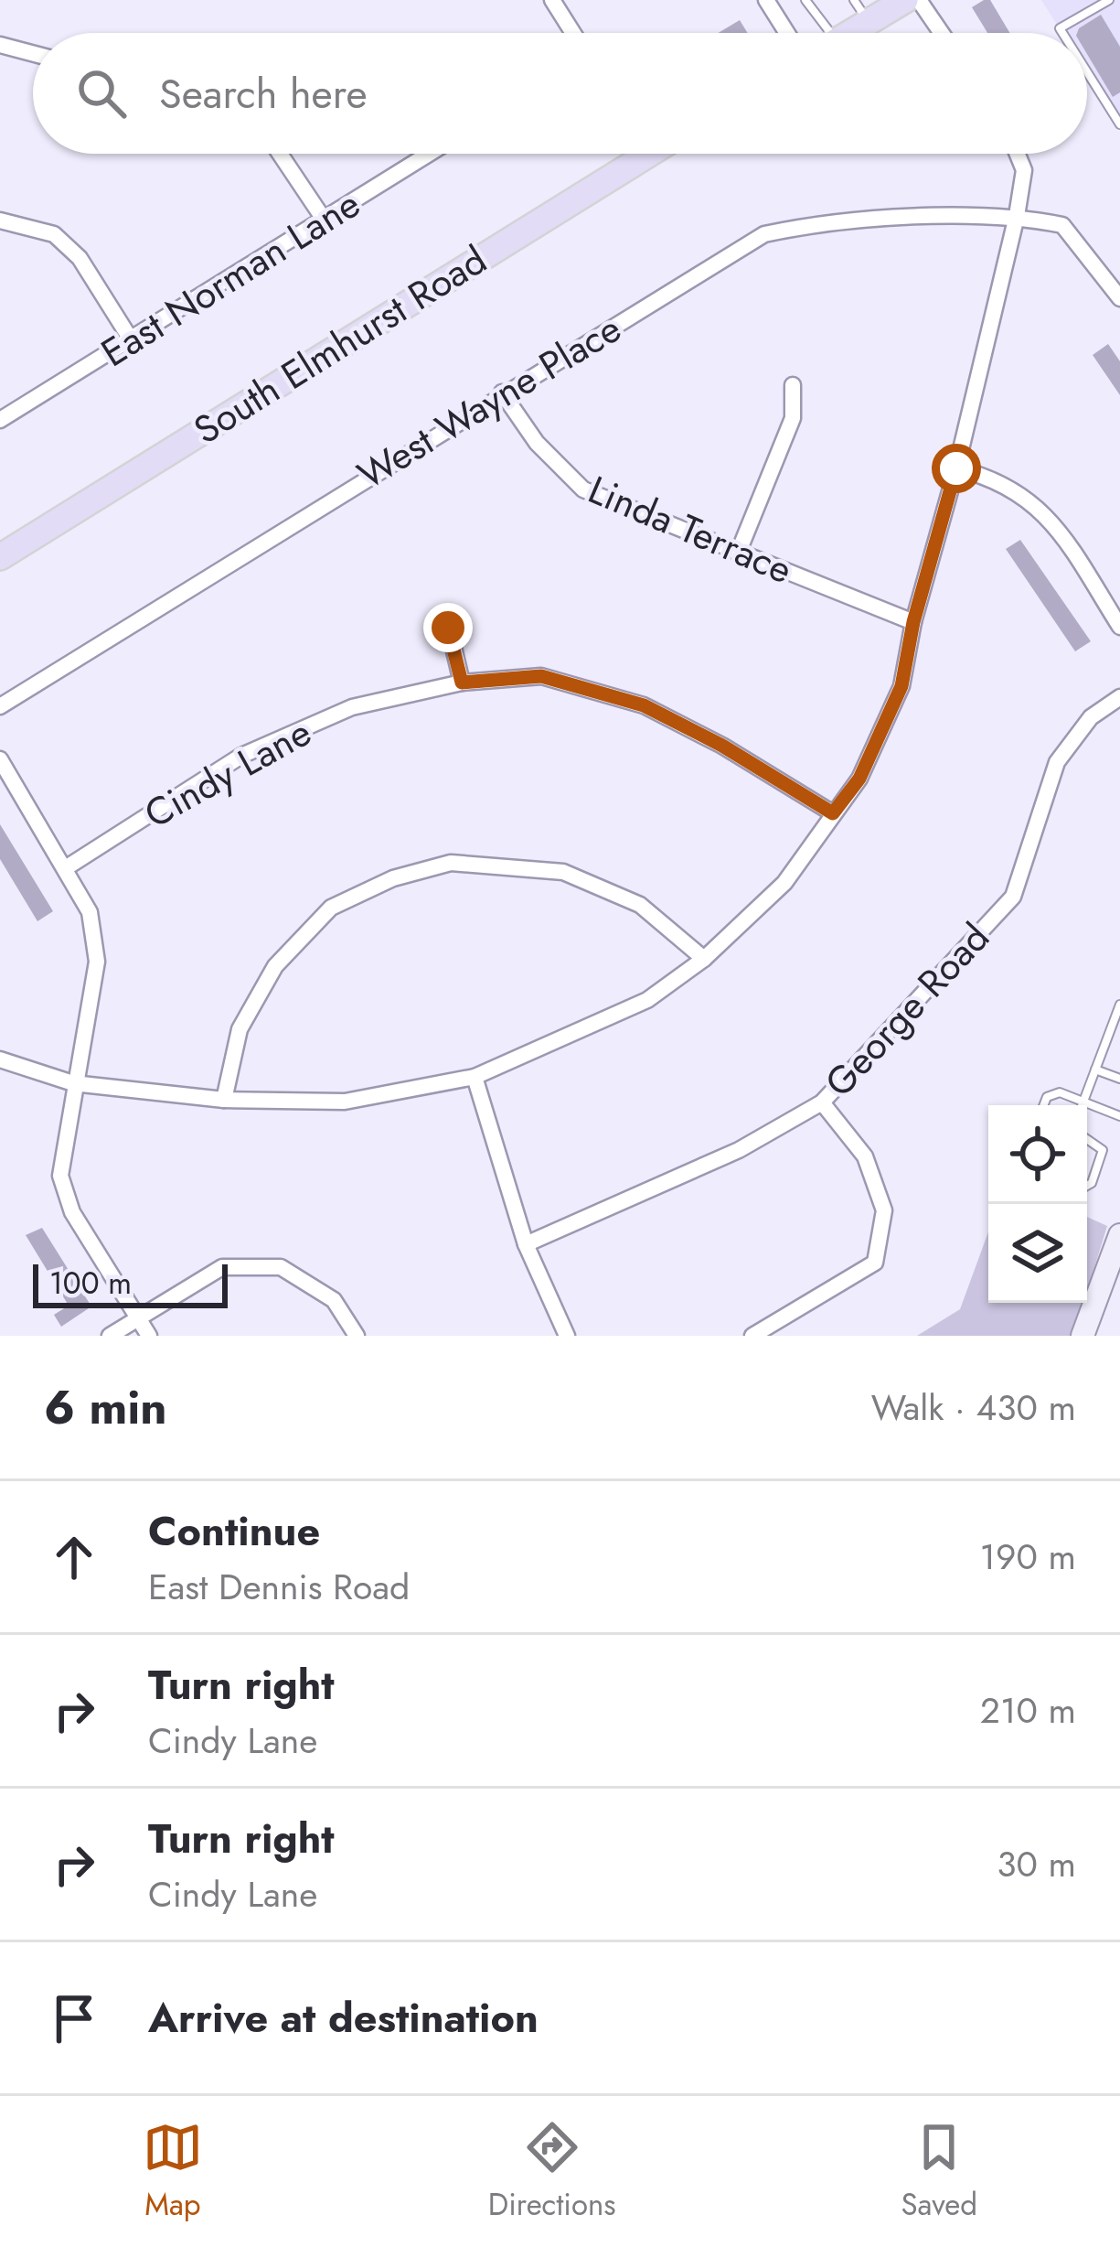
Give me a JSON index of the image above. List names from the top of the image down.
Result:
{
  "streets": {
    "main road": ["South Elmhurst Road"],
    "street": [
      "East Norman Lane",
      "West Wayne Place",
      "Linda Terrace",
      "Cindy Lane",
      "George Road"
    ]
  },
  "crossings": [
    ["West Wayne Place", "Linda Terrace"]
  ],
  "scale_bar": "100 m",
  "page": {
    "search": "Search here",
    "scale": "100 m",
    "heading": ["6 min", "Walk · 430 m"],
    "list": [
      ["Continue", "East Dennis Road", "190 m"],
      ["Turn right", "Cindy Lane", "210 m"],
      ["Turn right", "Cindy Lane", "30 m"],
      "Arrive at destination"
    ],
    "nav": ["Map", "Directions", "Saved"]
  }
}
